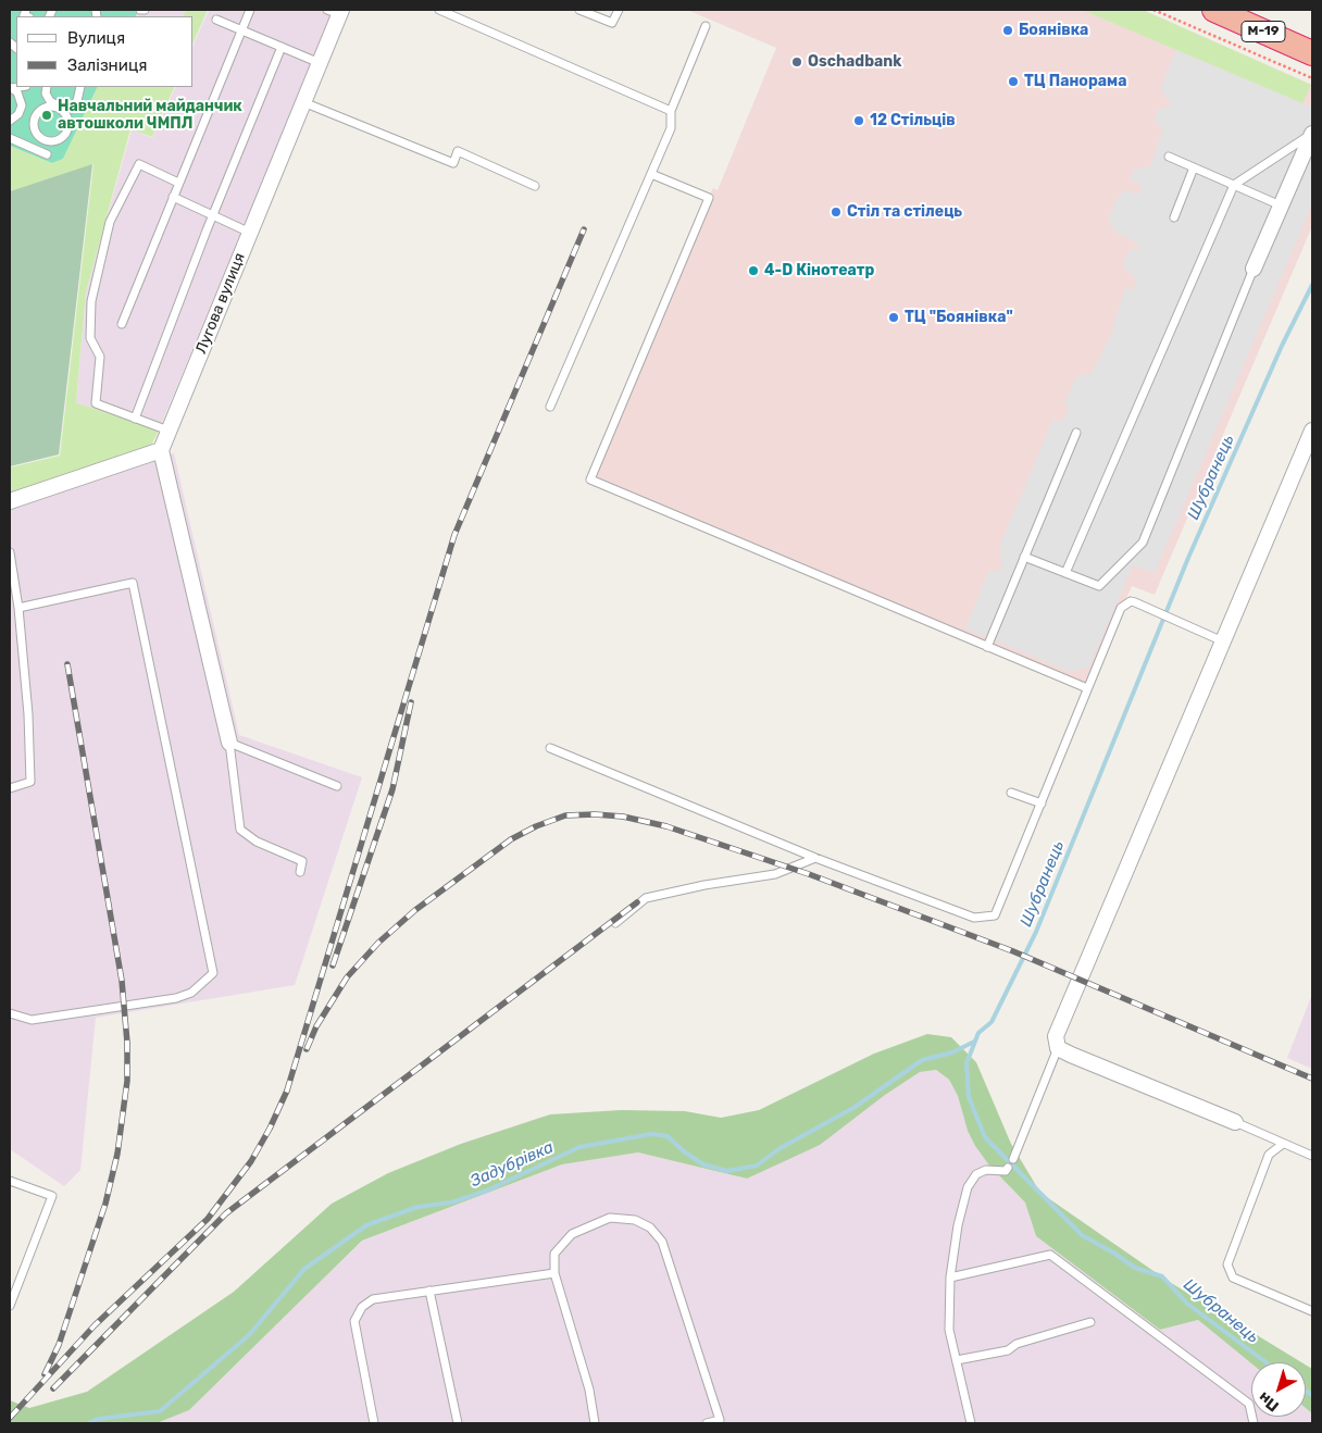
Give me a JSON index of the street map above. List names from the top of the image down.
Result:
{
  "streets": {
    "highway": ["М-19"],
    "street": ["Лугова вулиця"]
  },
  "water": ["Шубранець", "Задубрівка"],
  "places": [
    "Боянівка",
    "Oschadbank",
    "ТЦ Панорама",
    "Навчальний майданчик автошколи ЧМПЛ",
    "12 Стільців",
    "Стіл та стілець",
    "4-D Кінотеатр",
    "ТЦ \"Боянівка\""
  ],
  "legend": ["Вулиця", "Залізниця"],
  "north": "bottom left"
}
